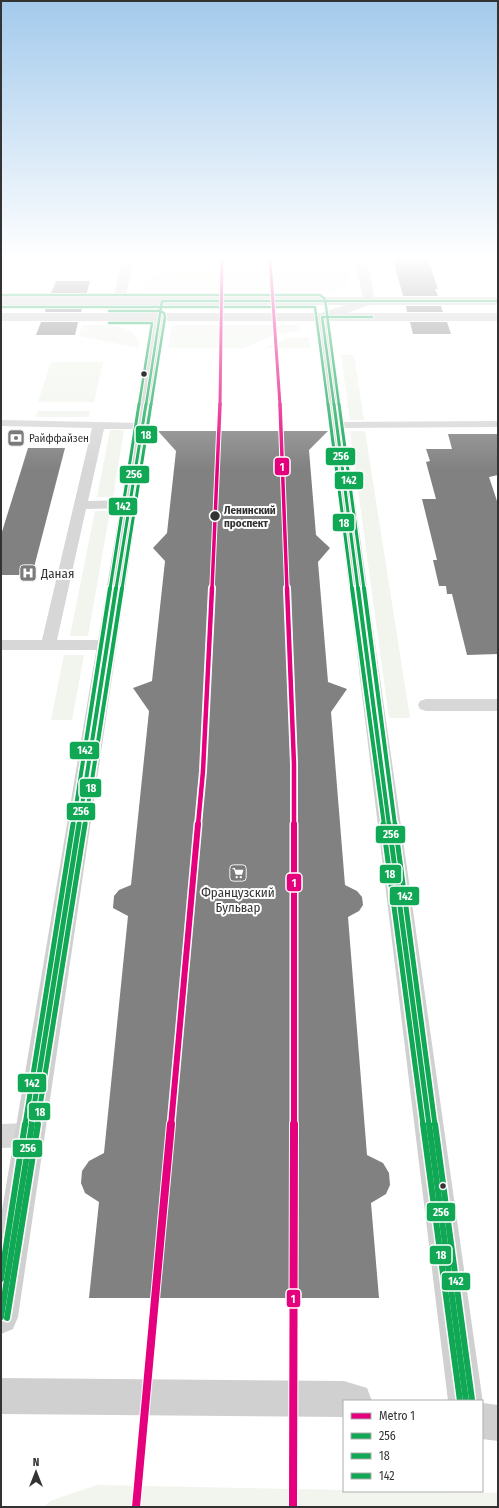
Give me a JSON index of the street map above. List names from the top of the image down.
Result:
{
  "places": {
    "bank": ["Райффайзен"],
    "other": ["Ленинский проспект"],
    "hospital": ["Даная"],
    "supermarket": ["Французский Бульвар"]
  },
  "lines": [
    "metro line 1",
    "transit line 256",
    "transit line 18",
    "transit line 142"
  ],
  "legend": [
    "Metro 1",
    "256",
    "18",
    "142"
  ],
  "north": "top"
}
